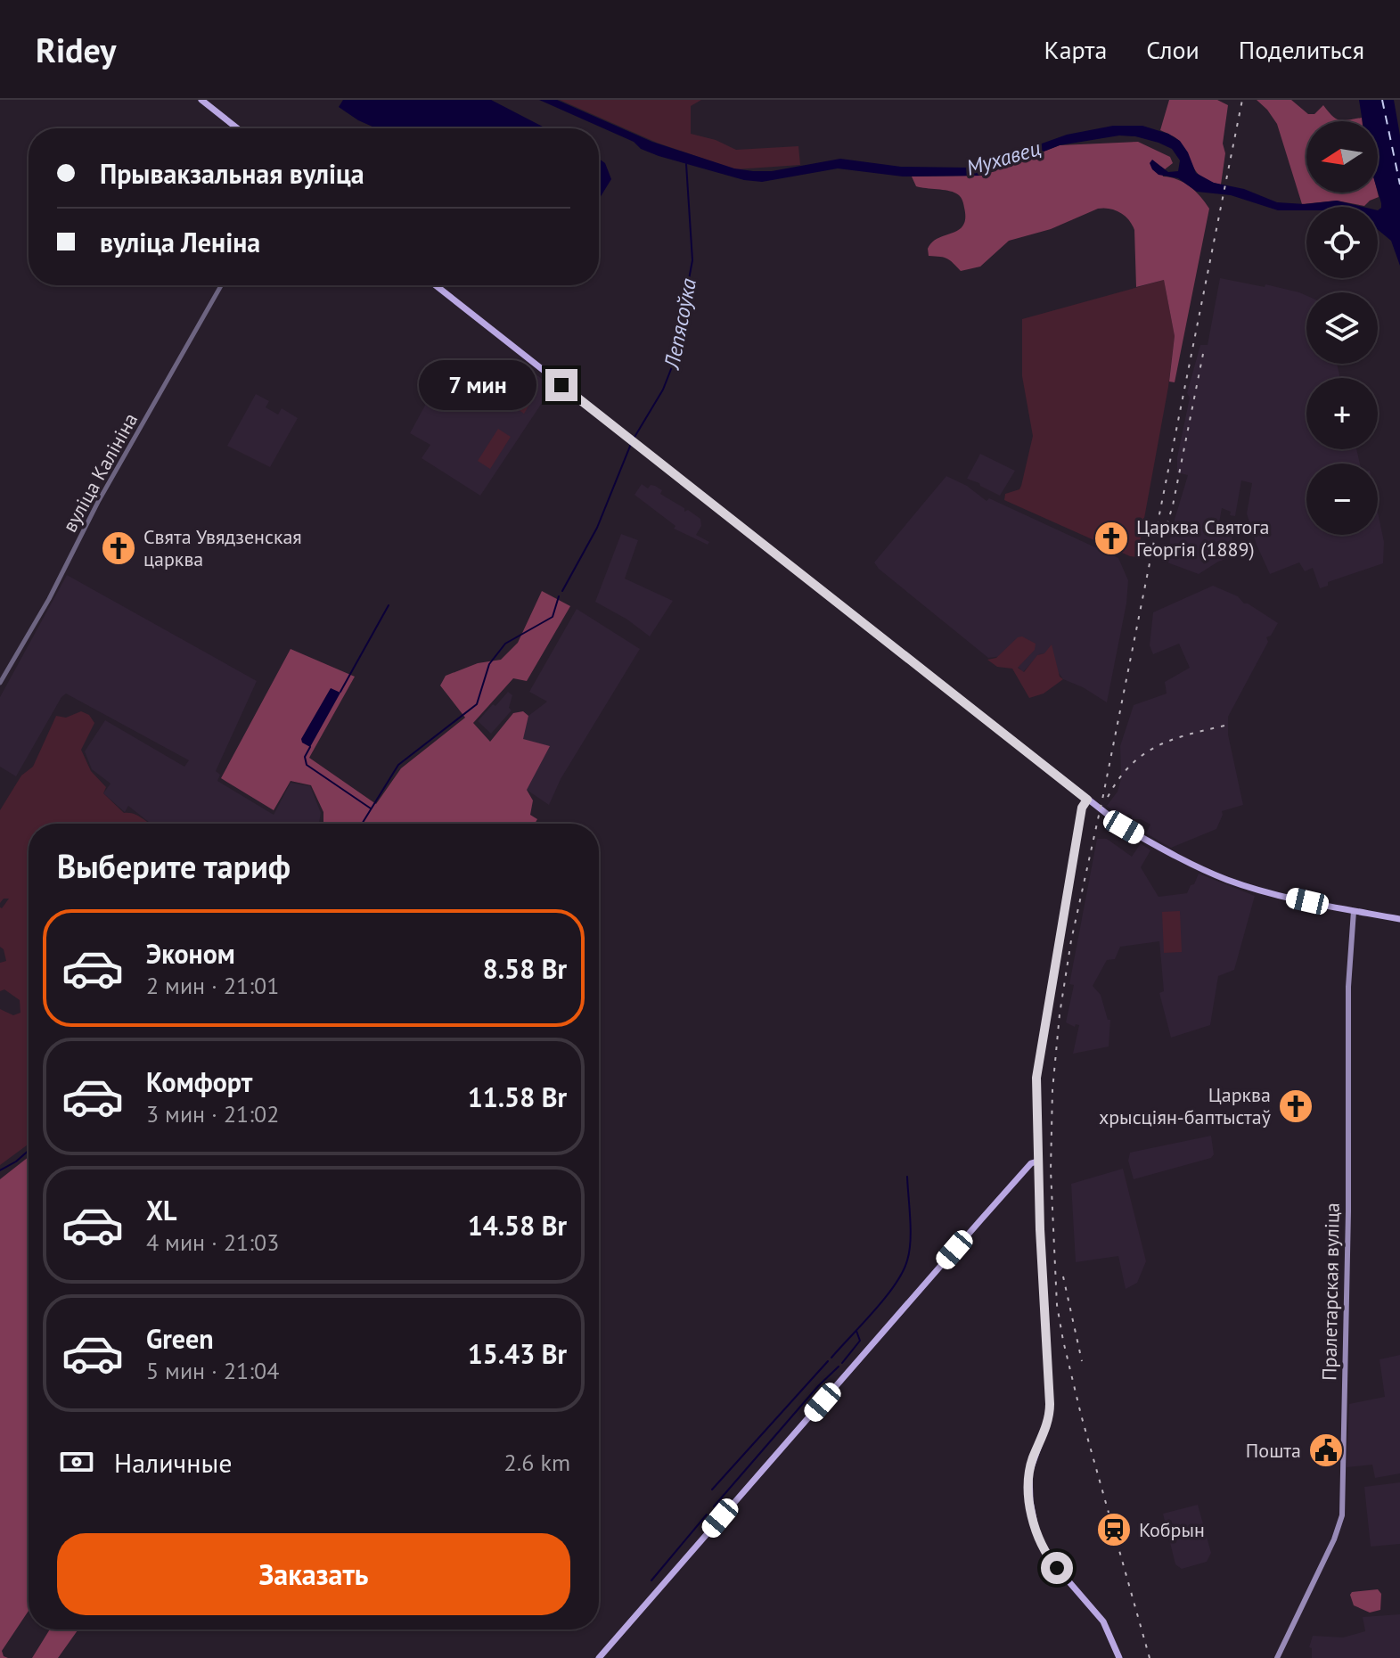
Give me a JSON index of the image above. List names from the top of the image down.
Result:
{
  "streets": {
    "main road": ["Пралетарская вуліца"],
    "street": ["вуліца Калініна"]
  },
  "water": ["Мухавец", "Лепясоўка"],
  "places": {
    "church": ["Царква Святога Георгія (1889)", "Свята Увядзенская царква", "Царква хрысціян-баптыстаў"],
    "public building": ["Пошта"],
    "station": ["Кобрын"]
  },
  "north": "left",
  "page": {
    "header": "Ridey",
    "nav": ["Карта", "Слои", "Поделиться"],
    "map_buttons": ["+", "−"],
    "banner": ["Прывакзальная вуліца", "вуліца Леніна"],
    "bubble": "7 мин",
    "heading": "Выберите тариф",
    "list": [
      {
        "name": "Эконом",
        "note": "2 мин · 21:01",
        "value": "8.58 Br"
      },
      {
        "name": "Комфорт",
        "note": "3 мин · 21:02",
        "value": "11.58 Br"
      },
      {
        "name": "XL",
        "note": "4 мин · 21:03",
        "value": "14.58 Br"
      },
      {
        "name": "Green",
        "note": "5 мин · 21:04",
        "value": "15.43 Br"
      }
    ],
    "pay": ["Наличные", "2.6 km"],
    "buttons": "Заказать"
  }
}
